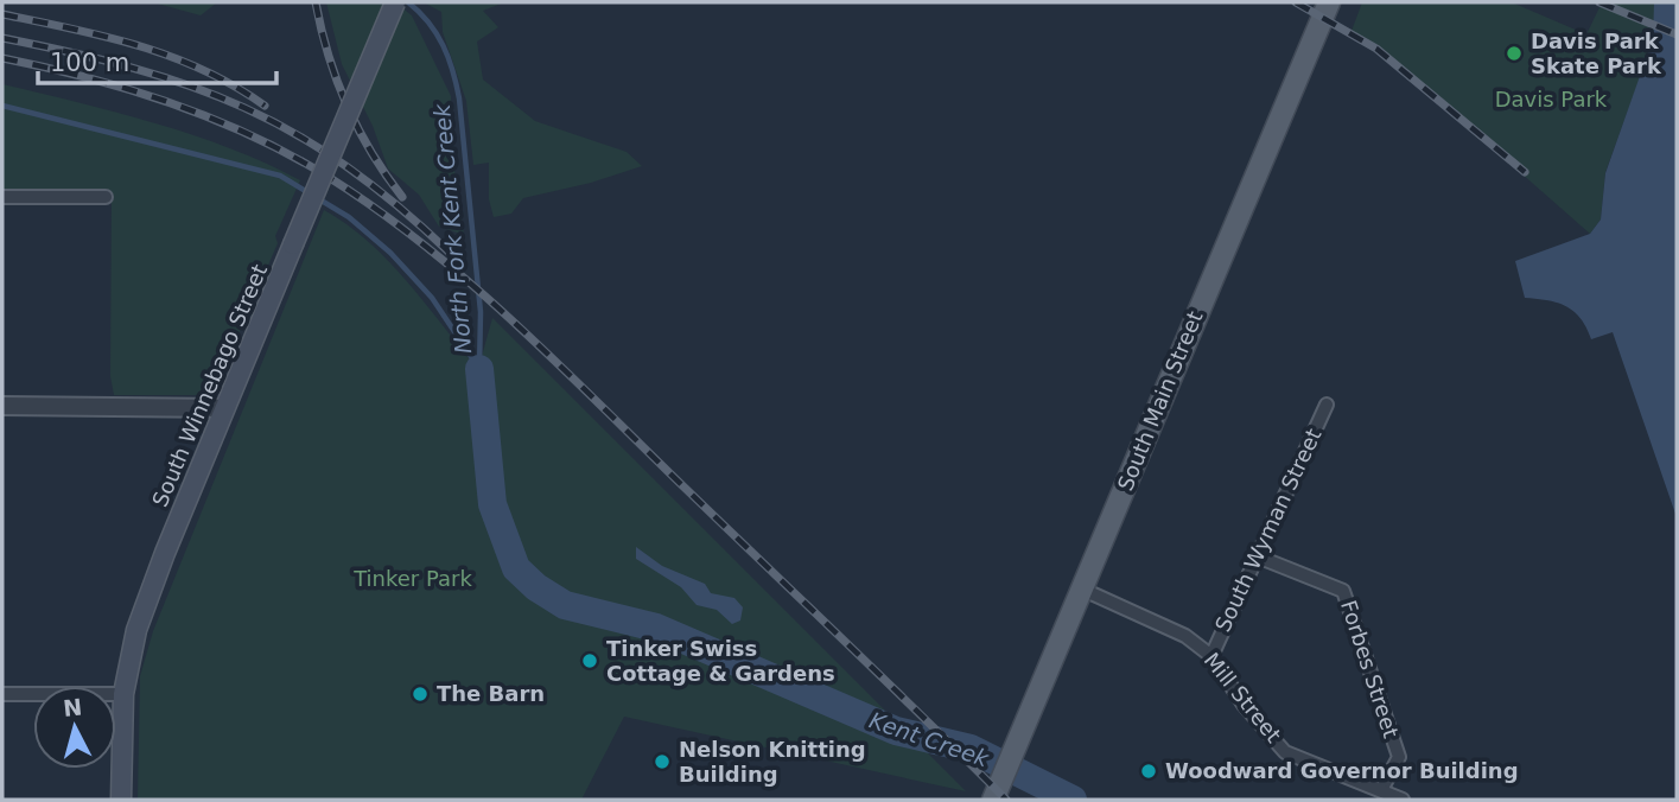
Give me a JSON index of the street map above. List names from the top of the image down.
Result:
{
  "streets": {
    "main road": ["South Winnebago Street", "South Main Street"],
    "street": ["South Wyman Street", "Forbes Street", "Mill Street"]
  },
  "crossings": [
    ["South Main Street", "Mill Street"],
    ["South Wyman Street", "Forbes Street"],
    ["South Wyman Street", "Mill Street"],
    ["Forbes Street", "Mill Street"]
  ],
  "water": ["North Fork Kent Creek", "Kent Creek"],
  "parks": ["Davis Park", "Tinker Park"],
  "places": [
    "Davis Park Skate Park",
    "Tinker Swiss Cottage & Gardens",
    "The Barn",
    "Nelson Knitting Building",
    "Woodward Governor Building"
  ],
  "scale_bar": "100 m",
  "north": "top"
}
